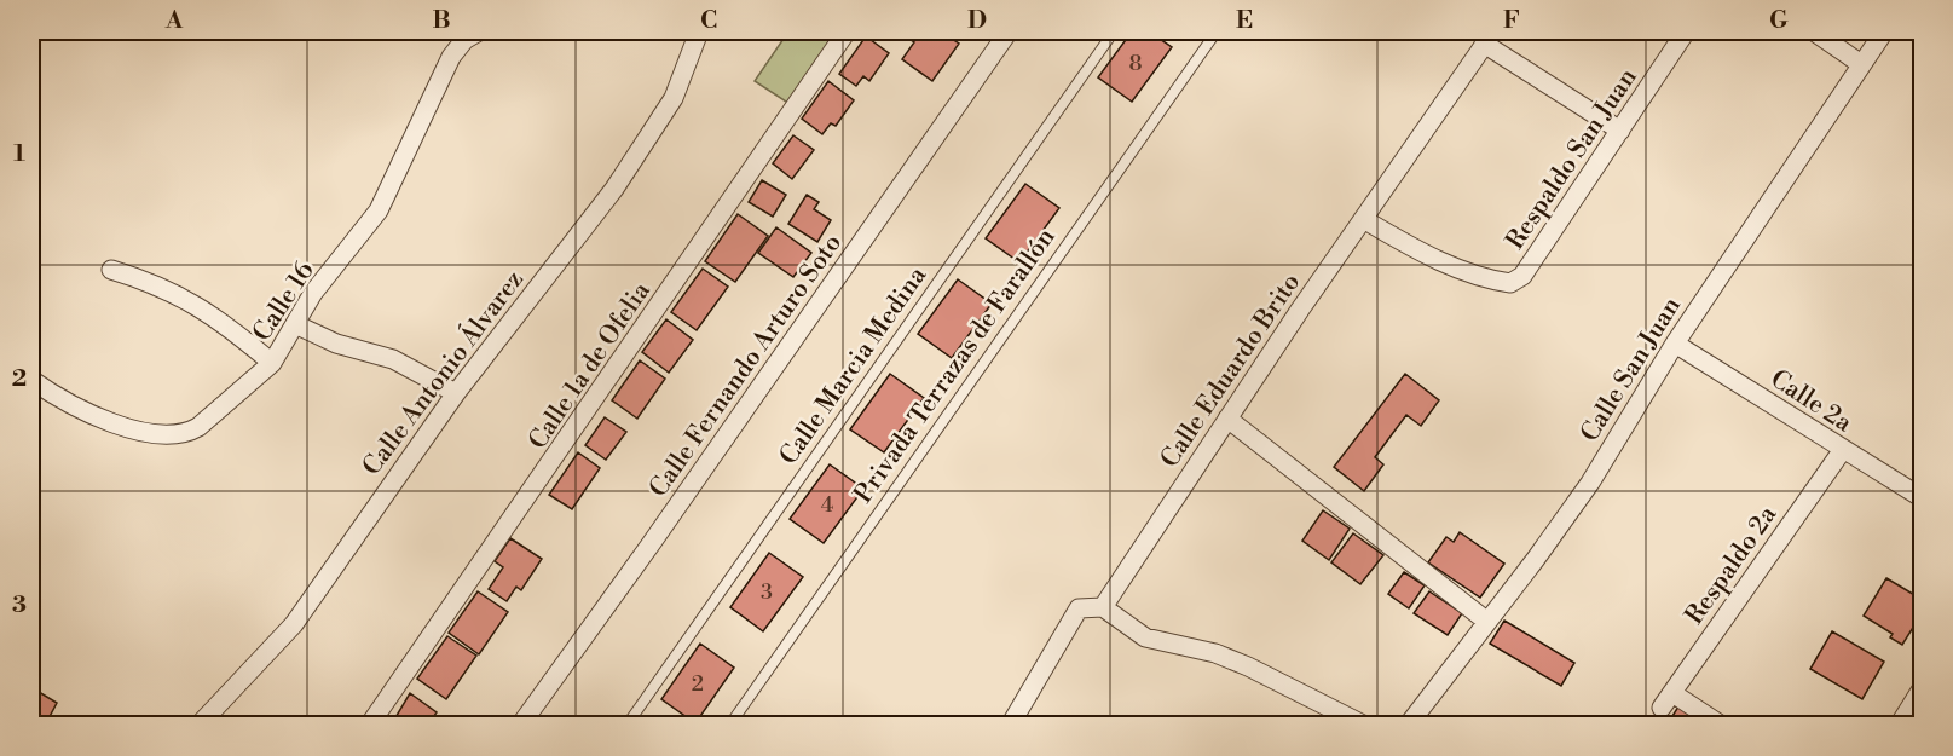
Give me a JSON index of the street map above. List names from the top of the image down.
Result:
{
  "streets": {
    "street": [
      "Respaldo San Juan",
      "Calle 16",
      "Calle 1a de Ofelia",
      "Calle Fernando Arturo Soto",
      "Calle San Juan",
      "Calle Eduardo Brito",
      "Calle Antonio Álvarez",
      "Calle 2a",
      "Respaldo 2a"
    ],
    "lane": ["Calle Marcia Medina", "Privada Terrazas de Farallón"]
  },
  "crossings": [
    ["Respaldo San Juan", "Calle Eduardo Brito"],
    ["Calle San Juan", "Calle 2a"],
    ["Calle 2a", "Respaldo 2a"]
  ],
  "house_numbers": [
    "8",
    "4",
    "3",
    "2"
  ],
  "grid": {
    "columns": [
      "A",
      "B",
      "C",
      "D",
      "E",
      "F",
      "G"
    ],
    "rows": ["1", "2", "3"]
  }
}
